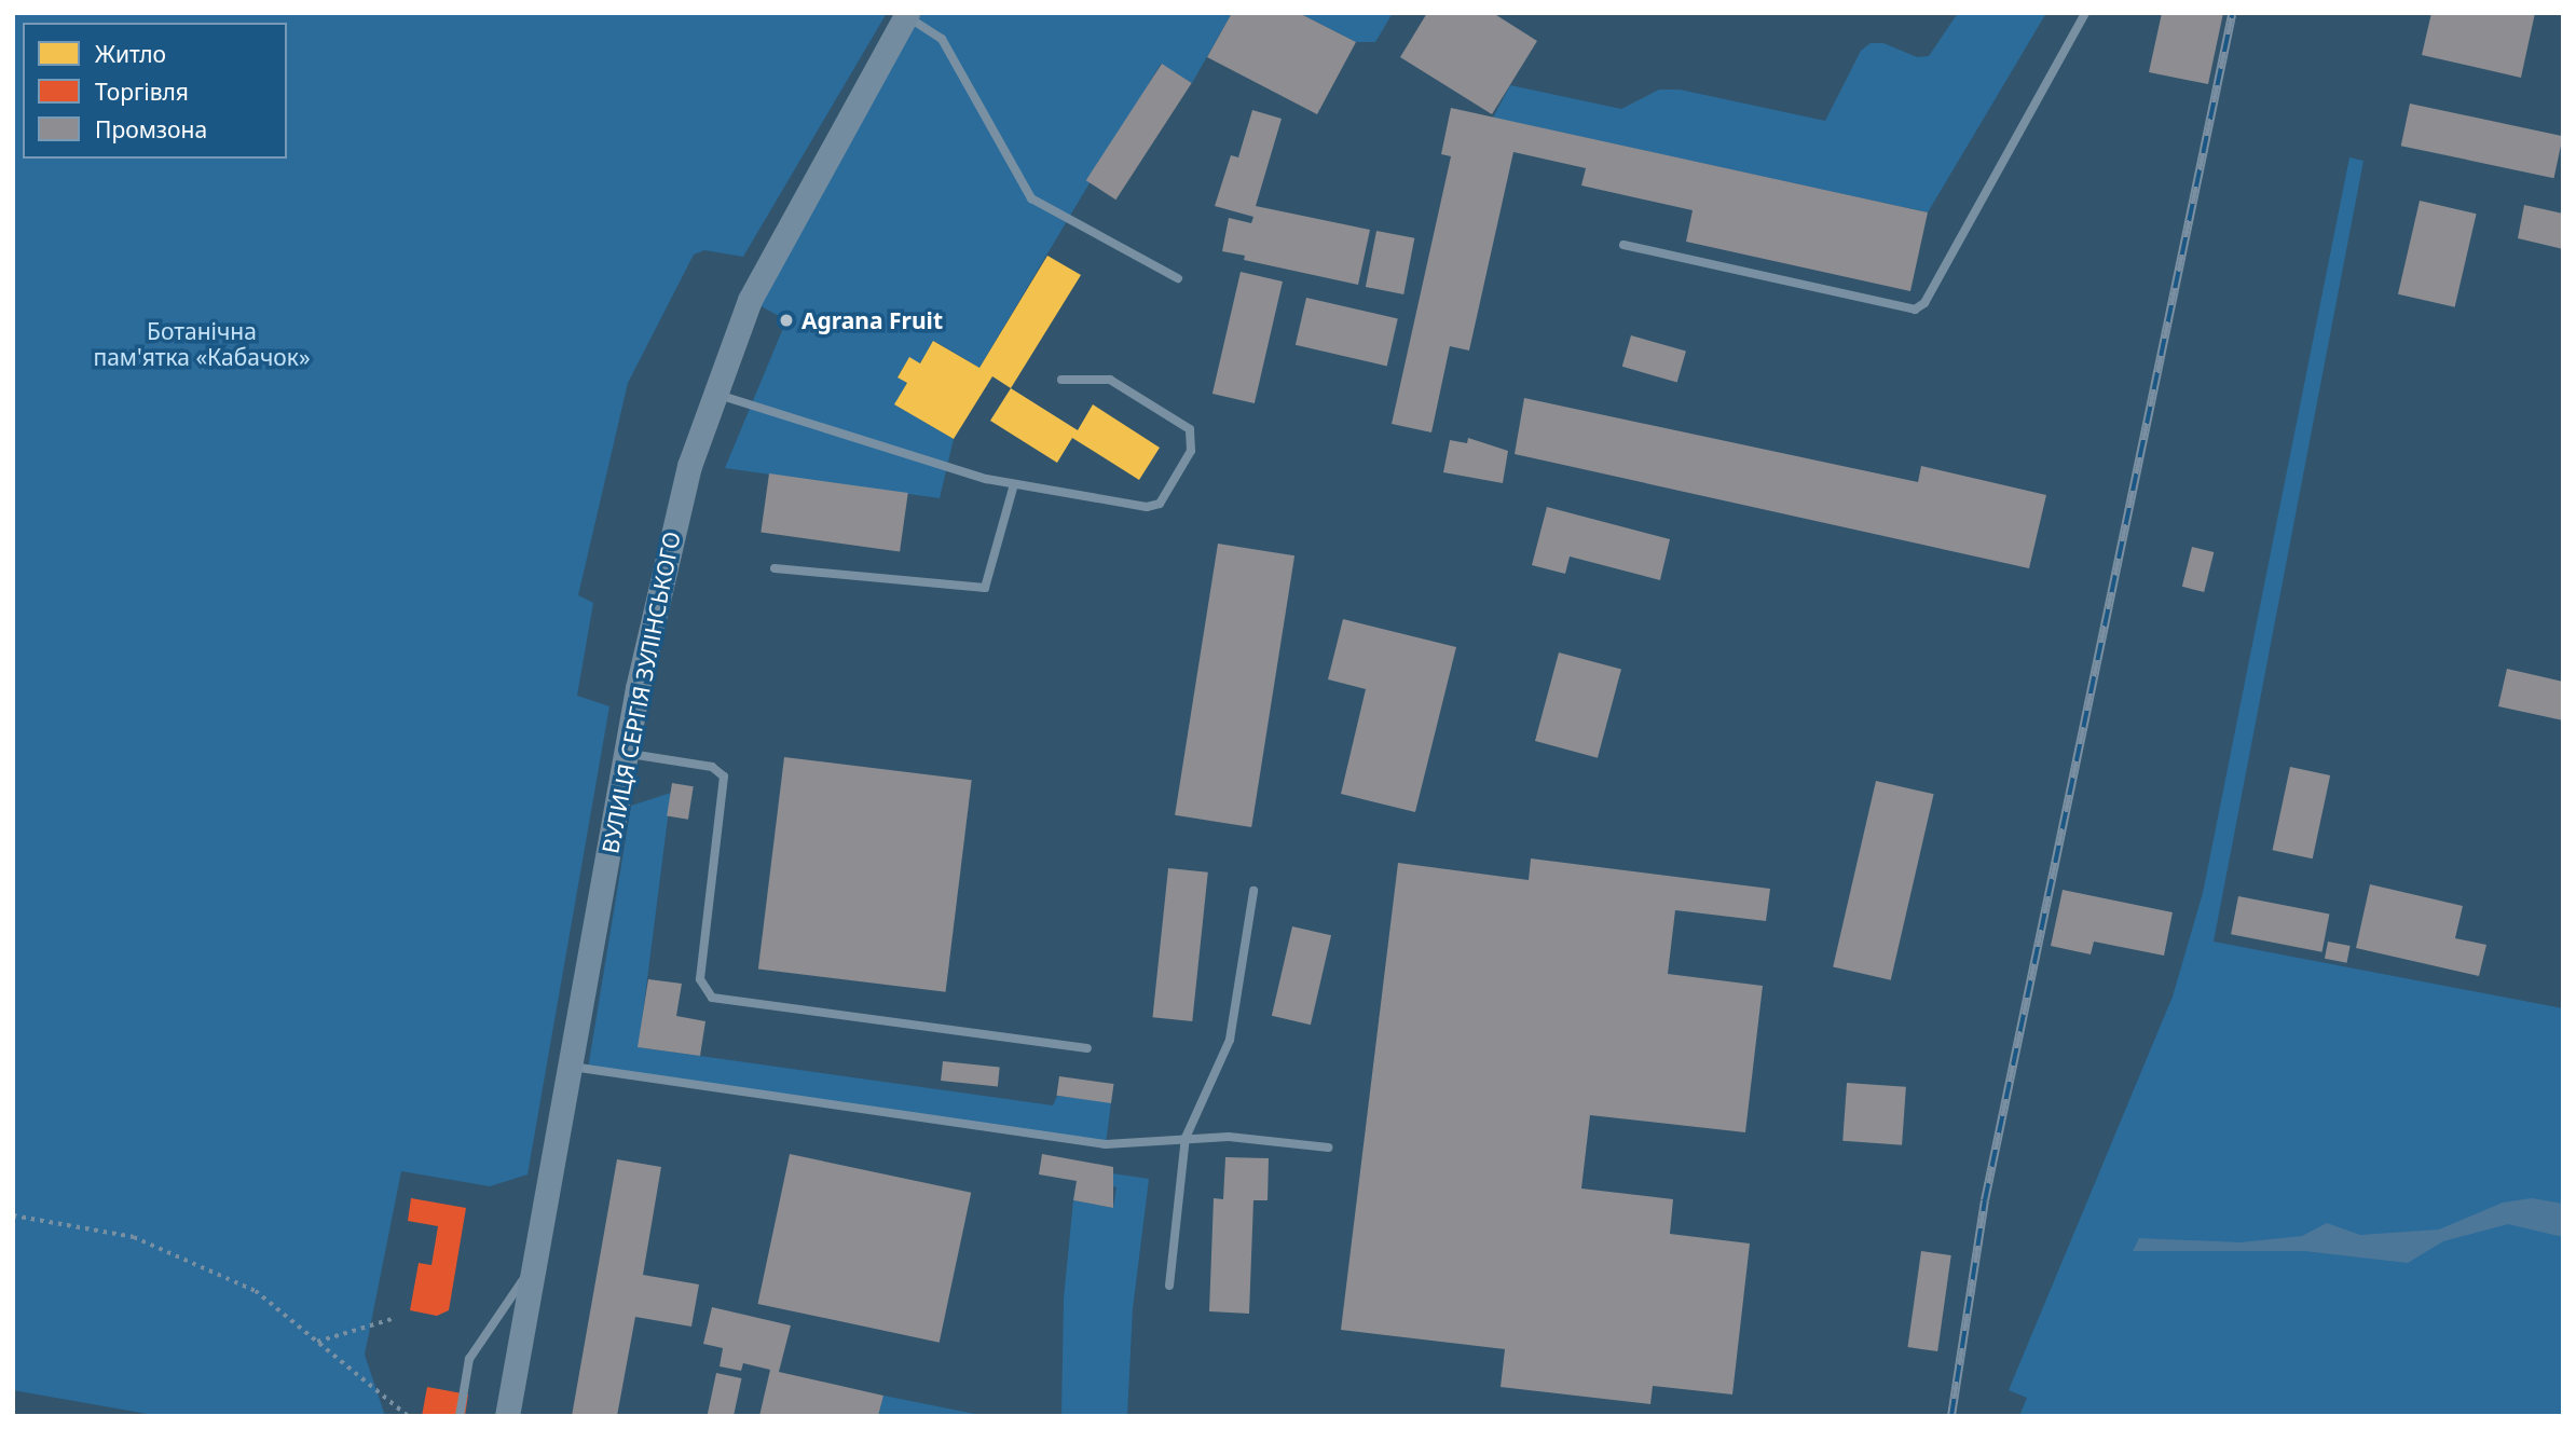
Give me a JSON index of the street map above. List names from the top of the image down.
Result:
{
  "streets": {
    "street": ["ВУЛИЦЯ СЕРГІЯ ЗУЛІНСЬКОГО"]
  },
  "parks": ["Ботанічна пам'ятка «Кабачок»"],
  "places": ["Agrana Fruit"],
  "legend": ["Житло", "Торгівля", "Промзона"]
}
